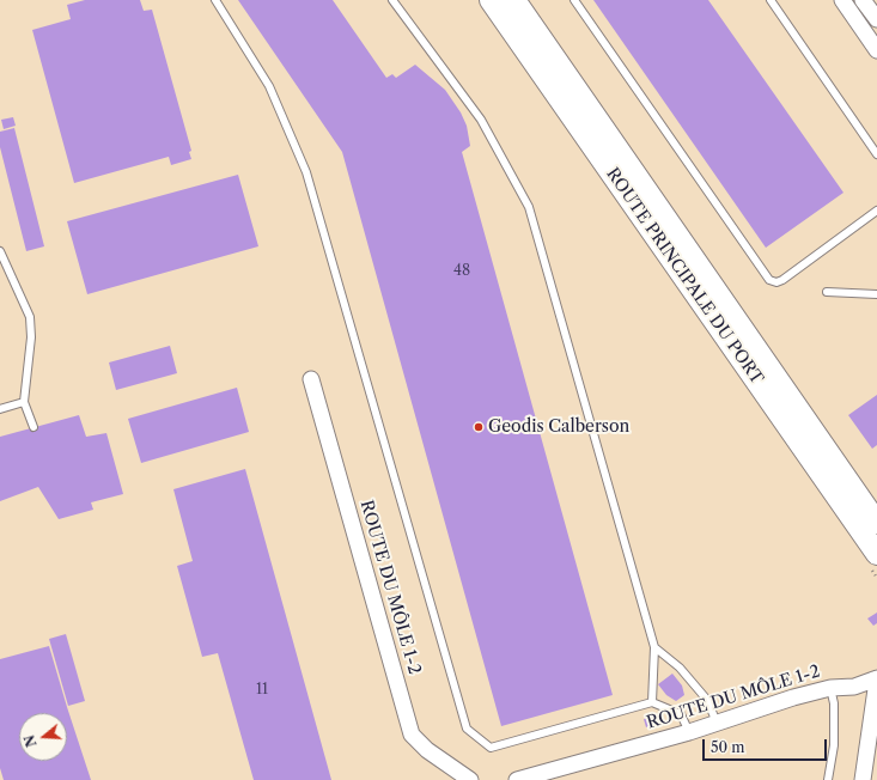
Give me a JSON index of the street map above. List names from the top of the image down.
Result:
{
  "streets": {
    "main road": ["ROUTE PRINCIPALE DU PORT"],
    "street": ["ROUTE DU MÔLE 1-2"]
  },
  "places": ["Geodis Calberson"],
  "house_numbers": ["48", "11"],
  "scale_bar": "50 m",
  "north": "left"
}
